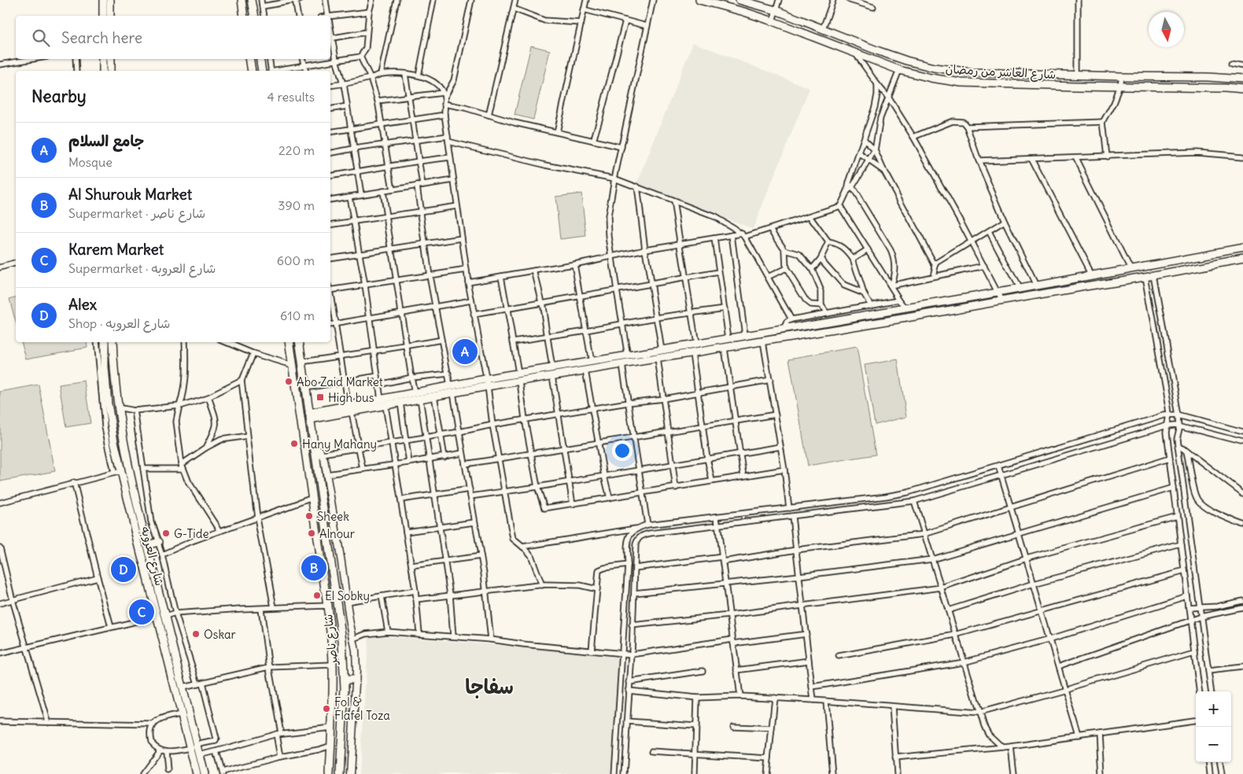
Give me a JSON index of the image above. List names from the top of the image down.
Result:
{
  "streets": {
    "main road": ["شارع العاشر من رمضان", "شارع العروبه", "شارع ناصر"]
  },
  "districts": ["سفاجا"],
  "places": {
    "other": [
      "Abo Zaid Market",
      "Hany Mahany",
      "Sheek",
      "G-Tide",
      "Alnour",
      "El Sobky",
      "Oskar",
      "Fol & Flafel Toza"
    ],
    "transit": ["High bus"]
  },
  "north": "bottom",
  "page": {
    "search": "Search here",
    "heading": ["Nearby", "4 results"],
    "list": [
      {
        "mark": "A",
        "name": "جامع السلام",
        "note": "Mosque",
        "value": "220 m"
      },
      {
        "mark": "B",
        "name": "Al Shurouk Market",
        "note": "Supermarket · شارع ناصر",
        "value": "390 m"
      },
      {
        "mark": "C",
        "name": "Karem Market",
        "note": "Supermarket · شارع العروبه",
        "value": "600 m"
      },
      {
        "mark": "D",
        "name": "Alex",
        "note": "Shop · شارع العروبه",
        "value": "610 m"
      }
    ],
    "pins": [
      "A",
      "B",
      "D",
      "C"
    ],
    "map_buttons": ["+", "−"]
  }
}
